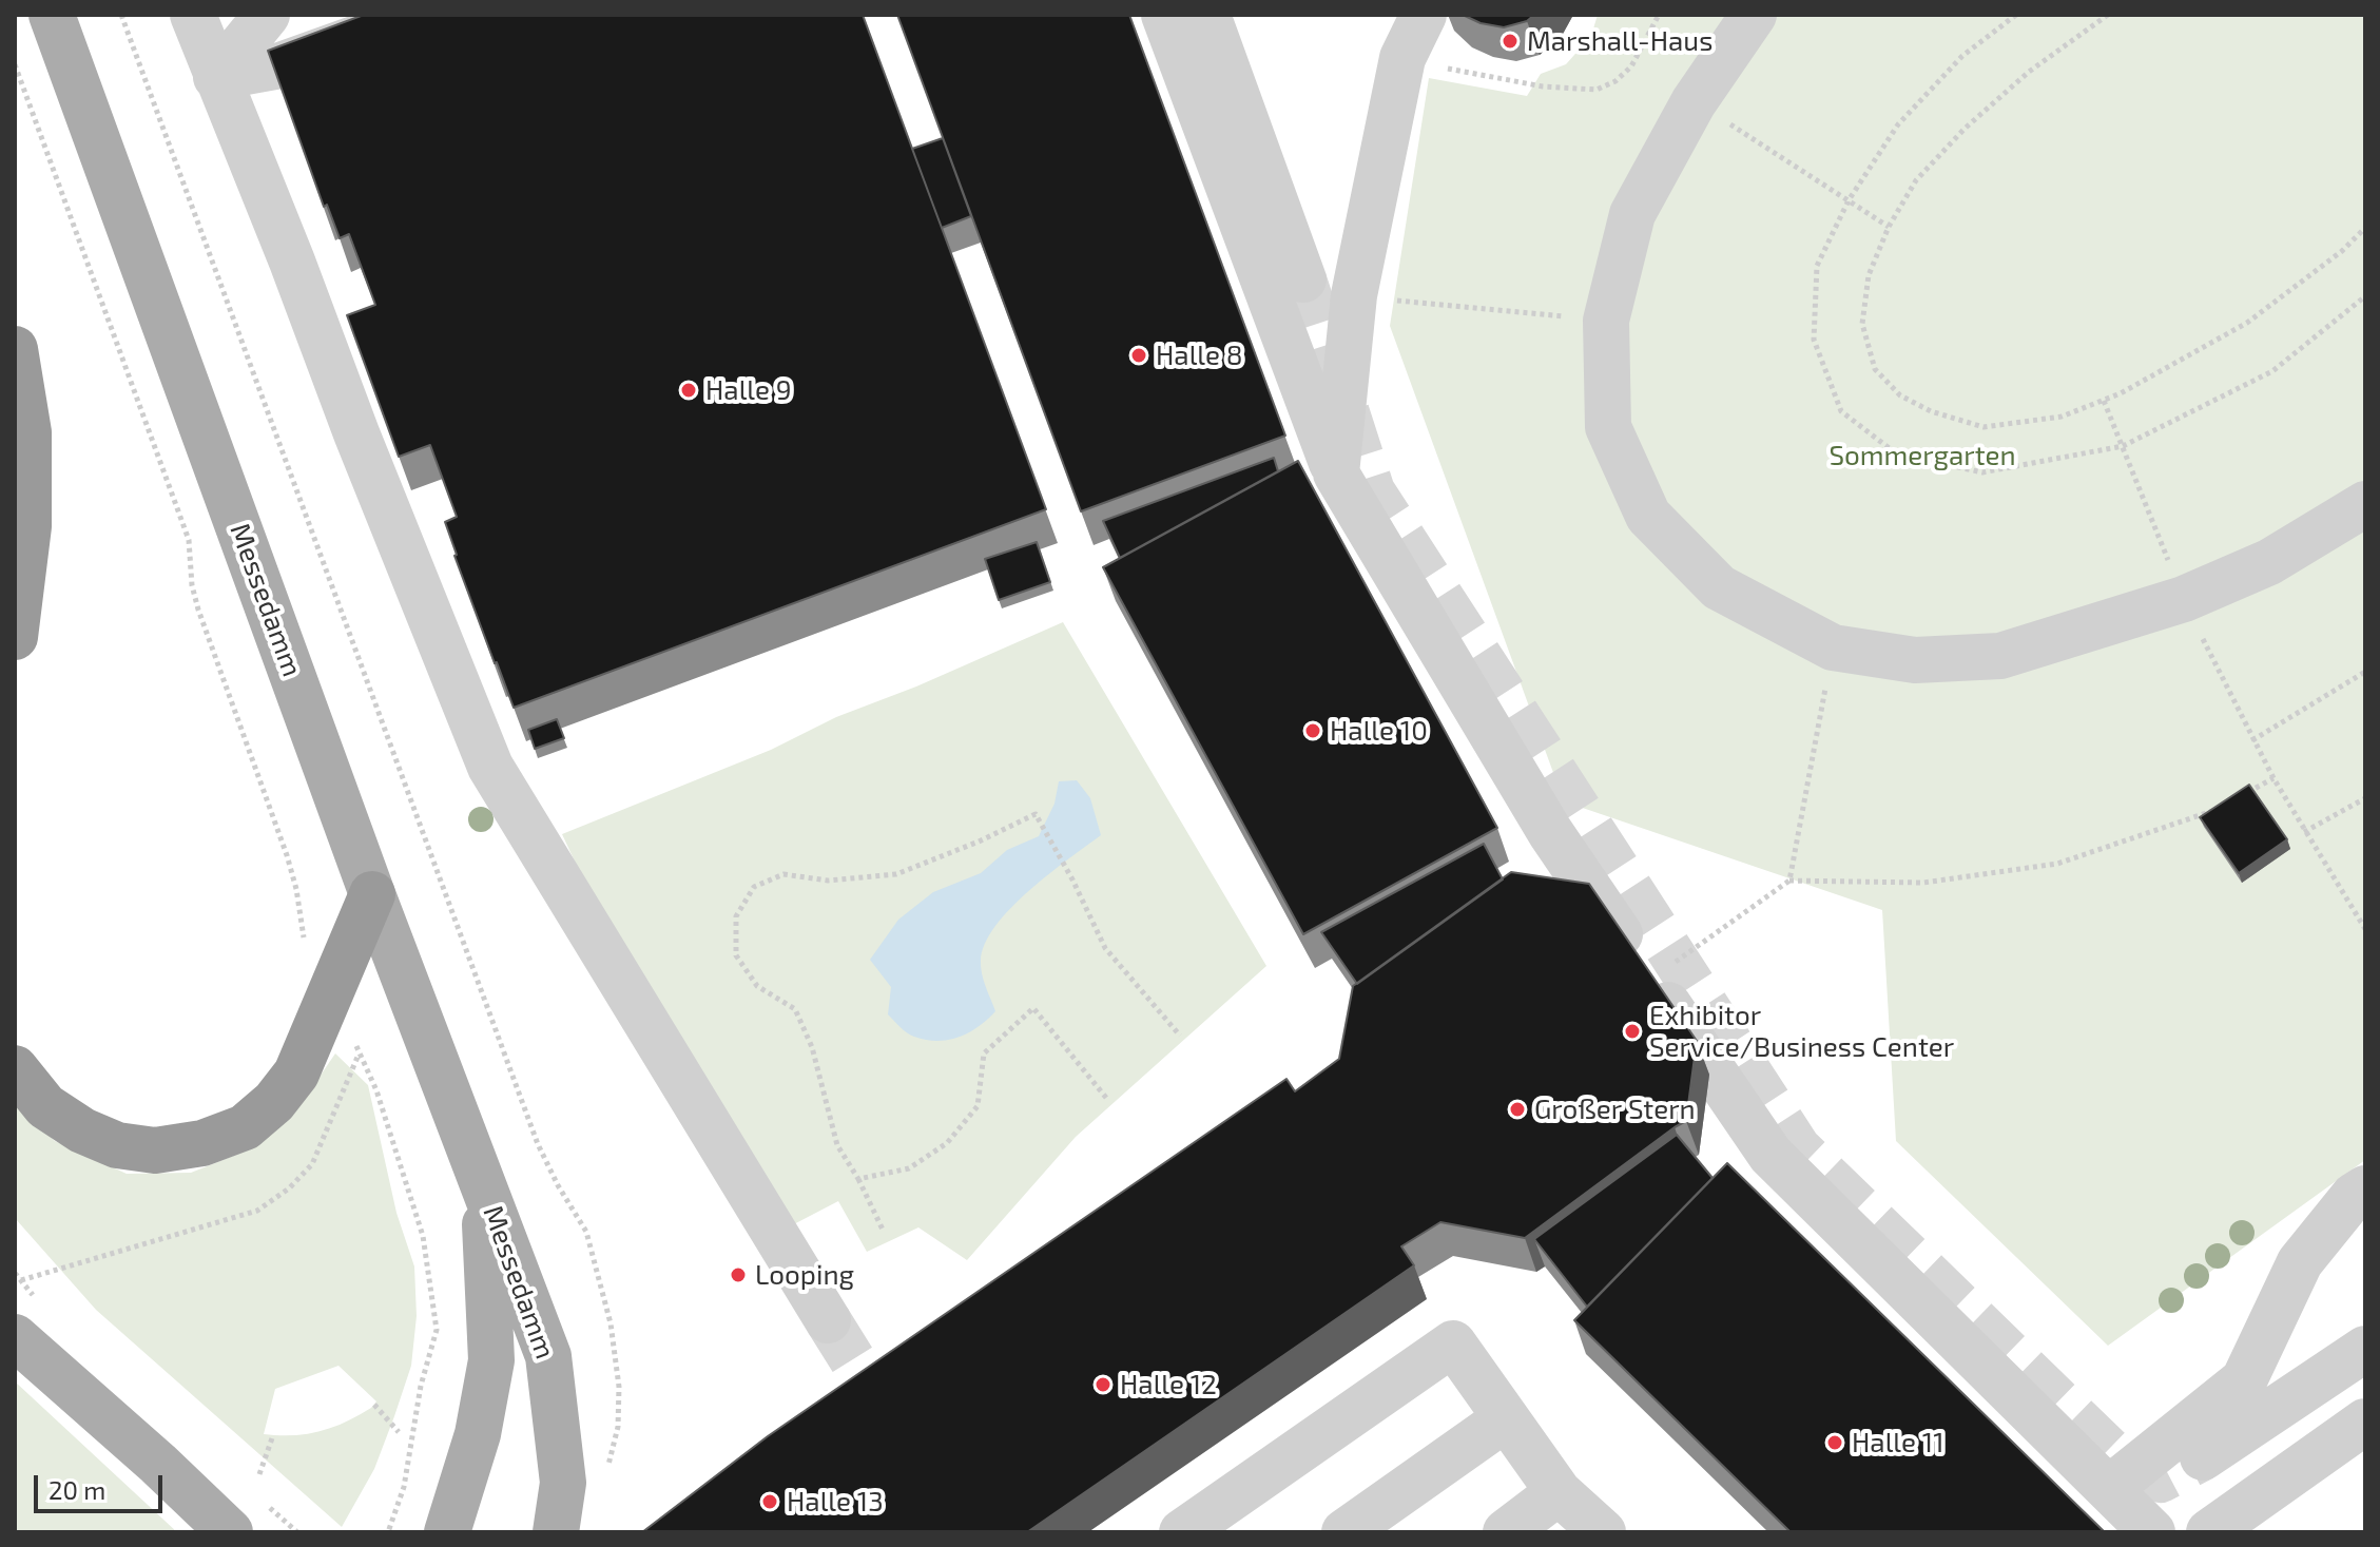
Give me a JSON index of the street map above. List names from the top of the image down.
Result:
{
  "streets": {
    "main road": ["Messedamm"]
  },
  "parks": ["Sommergarten"],
  "places": [
    "Marshall-Haus",
    "Halle 8",
    "Halle 9",
    "Halle 10",
    "Exhibitor Service/Business Center",
    "Großer Stern",
    "Looping",
    "Halle 12",
    "Halle 11",
    "Halle 13"
  ],
  "scale_bar": "20 m"
}
